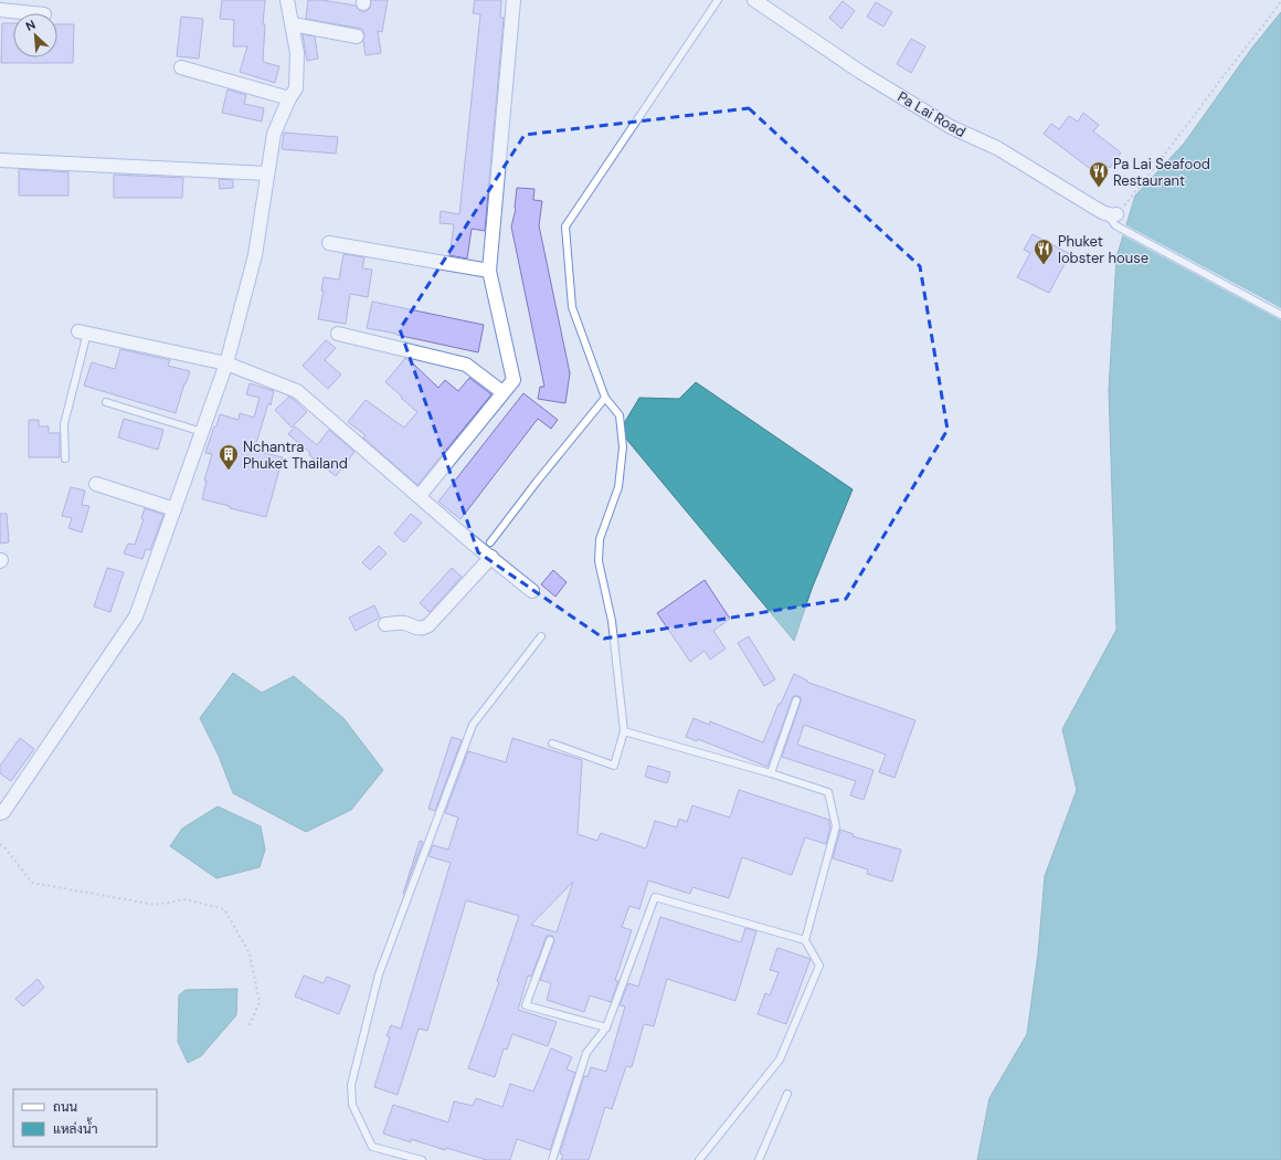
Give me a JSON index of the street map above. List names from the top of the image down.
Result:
{
  "streets": {
    "street": ["Pa Lai Road"]
  },
  "places": {
    "restaurant": ["Pa Lai Seafood Restaurant", "Phuket lobster house"],
    "building": ["Nchantra Phuket Thailand"]
  },
  "legend": ["ถนน", "แหล่งน้ำ"],
  "north": "top left"
}
